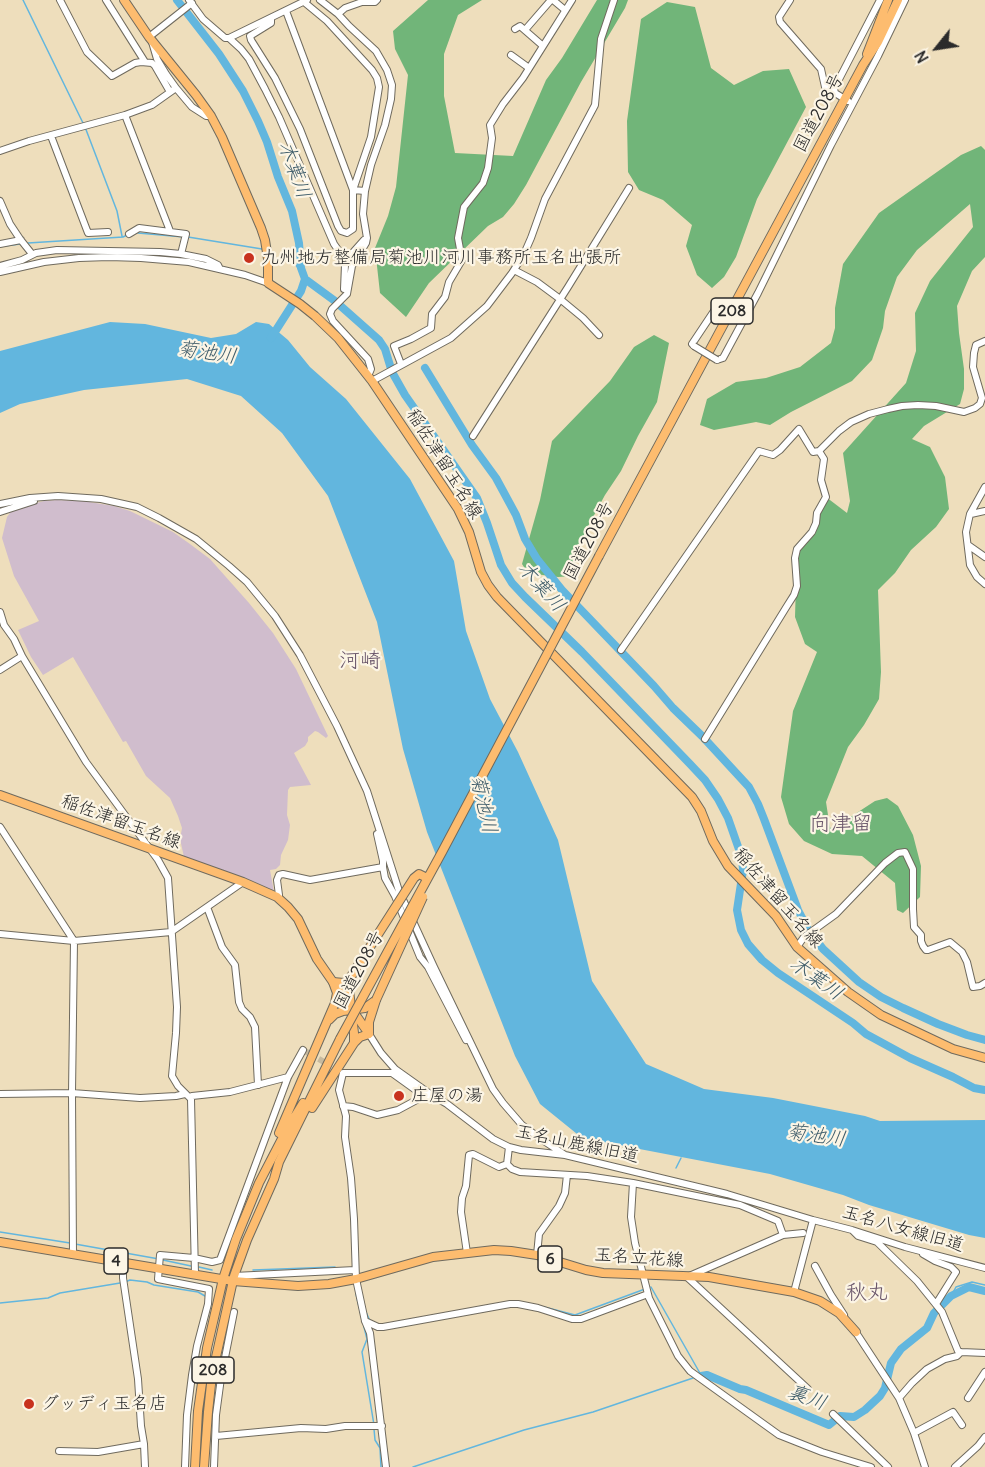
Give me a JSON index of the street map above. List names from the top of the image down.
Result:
{
  "streets": {
    "highway": ["国道208号", "208"],
    "main road": [
      "稲佐津留玉名線",
      "玉名立花線",
      "6",
      "4"
    ],
    "street": ["玉名山鹿線旧道", "玉名八女線旧道"]
  },
  "crossings": [
    ["国道208号", "玉名立花線"],
    ["国道208号", "4"],
    ["稲佐津留玉名線", "玉名山鹿線旧道"],
    ["玉名山鹿線旧道", "玉名八女線旧道"],
    ["玉名立花線", "4"]
  ],
  "districts": ["河崎", "向津留", "秋丸"],
  "water": ["木葉川", "菊池川", "裏川"],
  "places": ["九州地方整備局菊池川河川事務所玉名出張所", "庄屋の湯", "グッディ玉名店"],
  "north": "bottom left"
}
